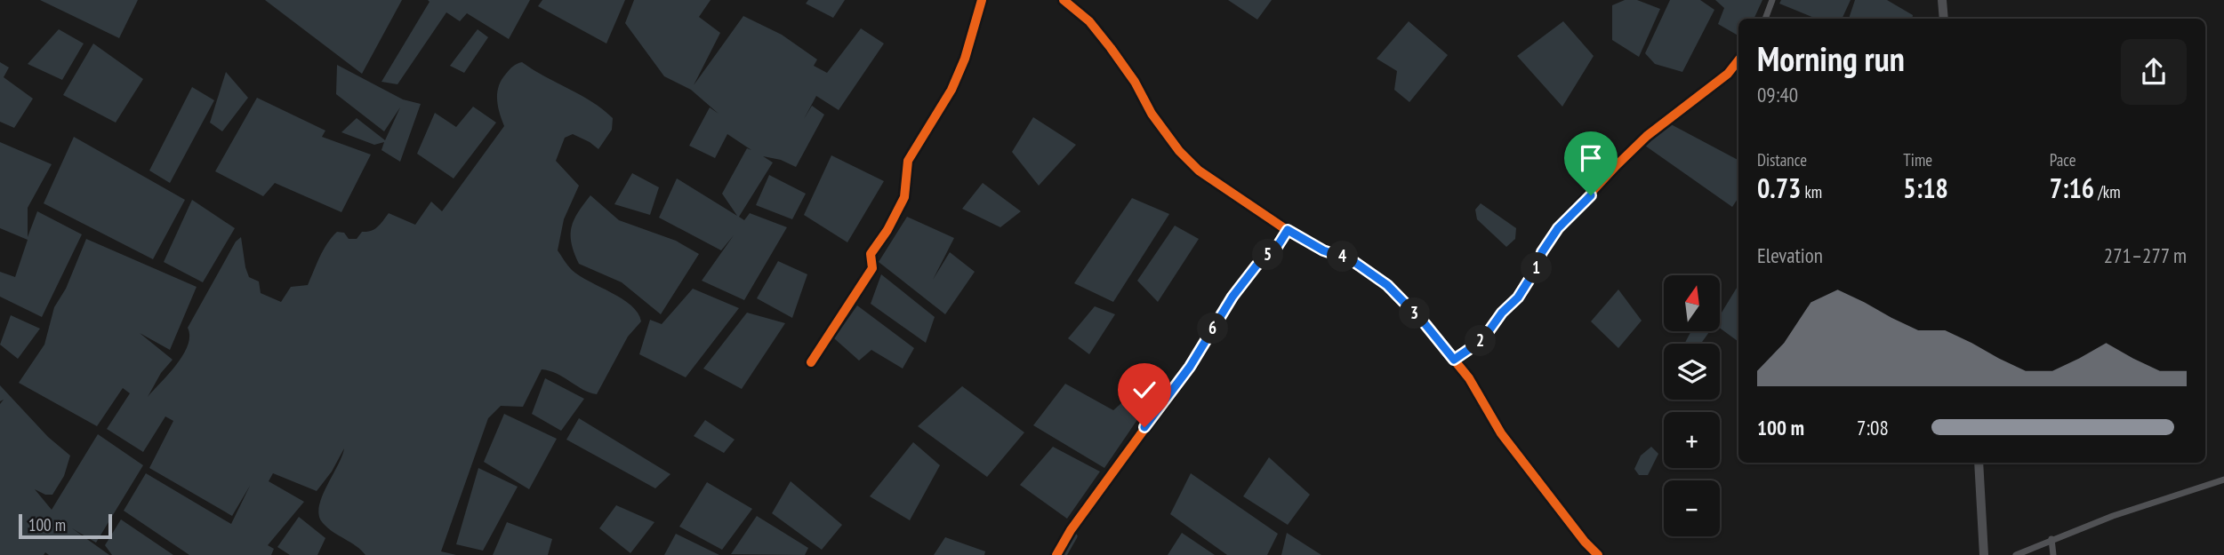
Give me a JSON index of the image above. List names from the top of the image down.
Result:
{
  "scale_bar": "100 m",
  "north": "top",
  "page": {
    "heading": ["Morning run", "09:40"],
    "stats": [
      ["Distance", "0.73 km"],
      ["Time", "5:18"],
      ["Pace", "7:16 /km"]
    ],
    "chart": ["Elevation", "271–277 m"],
    "pins": [
      "5",
      "4",
      "1",
      "3",
      "6",
      "2"
    ],
    "map_buttons": ["+", "−"],
    "list": [
      {
        "name": "100 m",
        "note": "7:08"
      }
    ],
    "scale": "100 m"
  }
}
